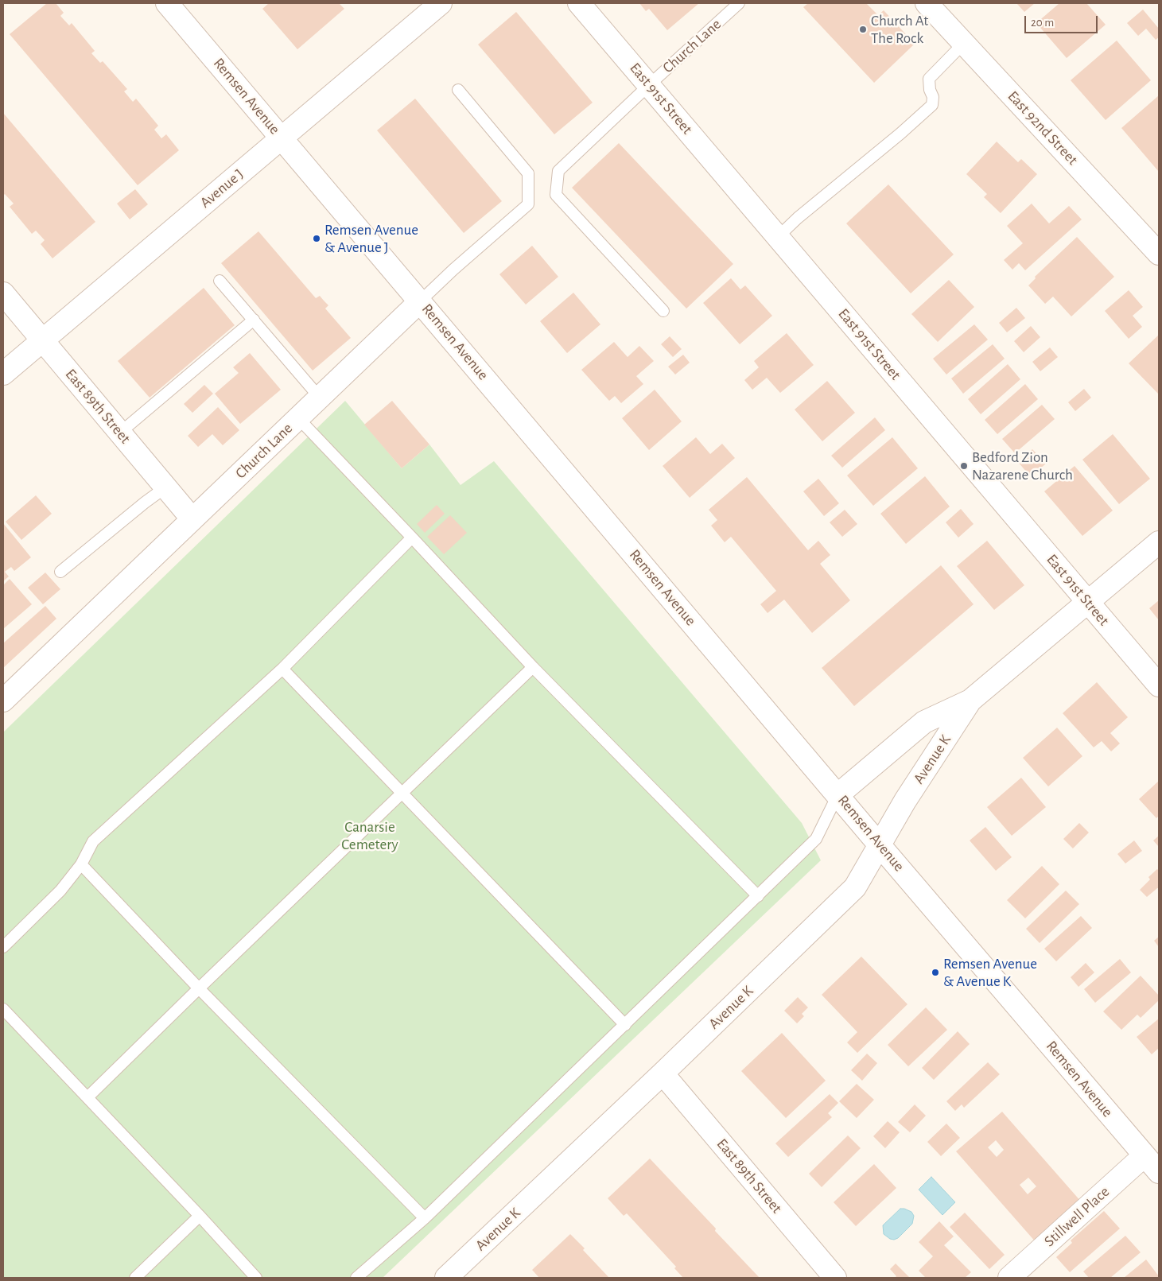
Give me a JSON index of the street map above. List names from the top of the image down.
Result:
{
  "streets": {
    "street": [
      "Church Lane",
      "Remsen Avenue",
      "East 91st Street",
      "East 92nd Street",
      "Avenue J",
      "East 89th Street",
      "Avenue K",
      "Stillwell Place"
    ]
  },
  "crossings": [
    ["Church Lane", "Remsen Avenue"],
    ["Church Lane", "East 91st Street"],
    ["Church Lane", "East 89th Street"],
    ["Remsen Avenue", "Avenue J"],
    ["Remsen Avenue", "Avenue K"],
    ["Remsen Avenue", "Stillwell Place"],
    ["East 91st Street", "Avenue K"],
    ["Avenue J", "East 89th Street"],
    ["East 89th Street", "Avenue K"]
  ],
  "parks": ["Canarsie Cemetery"],
  "places": [
    "Church At The Rock",
    "Remsen Avenue & Avenue J",
    "Bedford Zion Nazarene Church",
    "Remsen Avenue & Avenue K"
  ],
  "scale_bar": "20 m"
}
